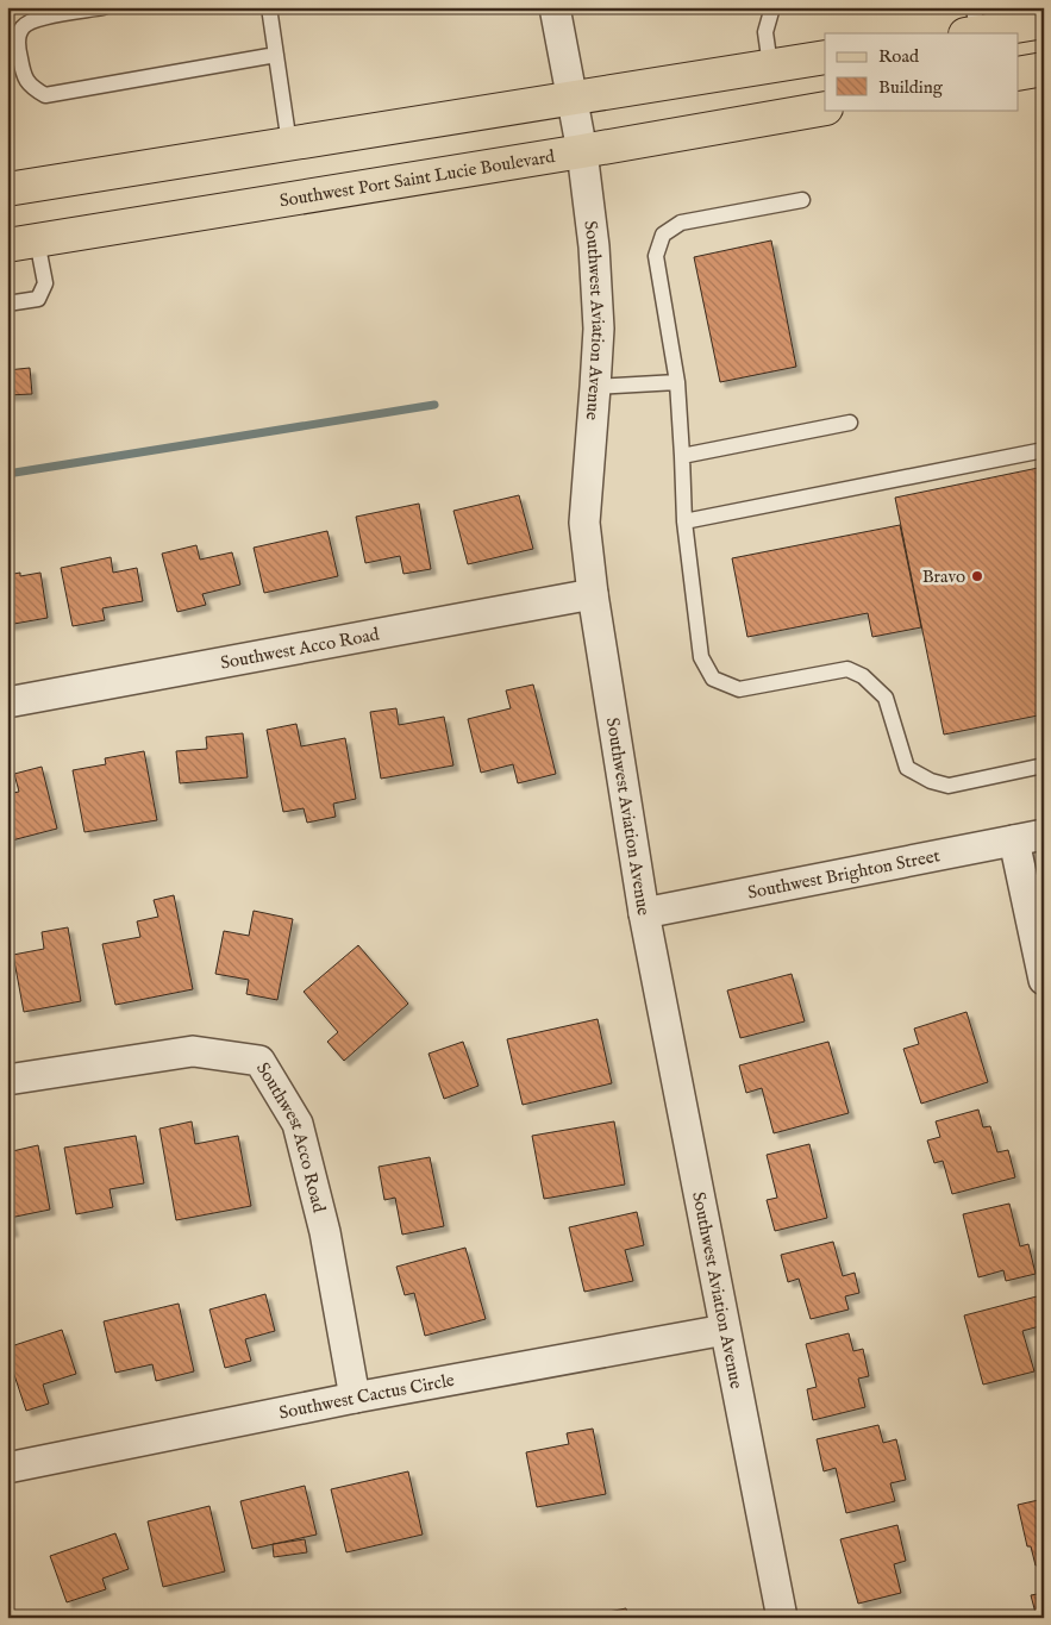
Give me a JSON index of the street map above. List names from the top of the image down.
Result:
{
  "streets": {
    "main road": ["Southwest Port Saint Lucie Boulevard"],
    "street": [
      "Southwest Aviation Avenue",
      "Southwest Acco Road",
      "Southwest Brighton Street",
      "Southwest Cactus Circle"
    ]
  },
  "crossings": [
    ["Southwest Port Saint Lucie Boulevard", "Southwest Aviation Avenue"],
    ["Southwest Aviation Avenue", "Southwest Acco Road"],
    ["Southwest Aviation Avenue", "Southwest Brighton Street"],
    ["Southwest Aviation Avenue", "Southwest Cactus Circle"],
    ["Southwest Acco Road", "Southwest Cactus Circle"]
  ],
  "places": ["Bravo"],
  "legend": ["Road", "Building"]
}
